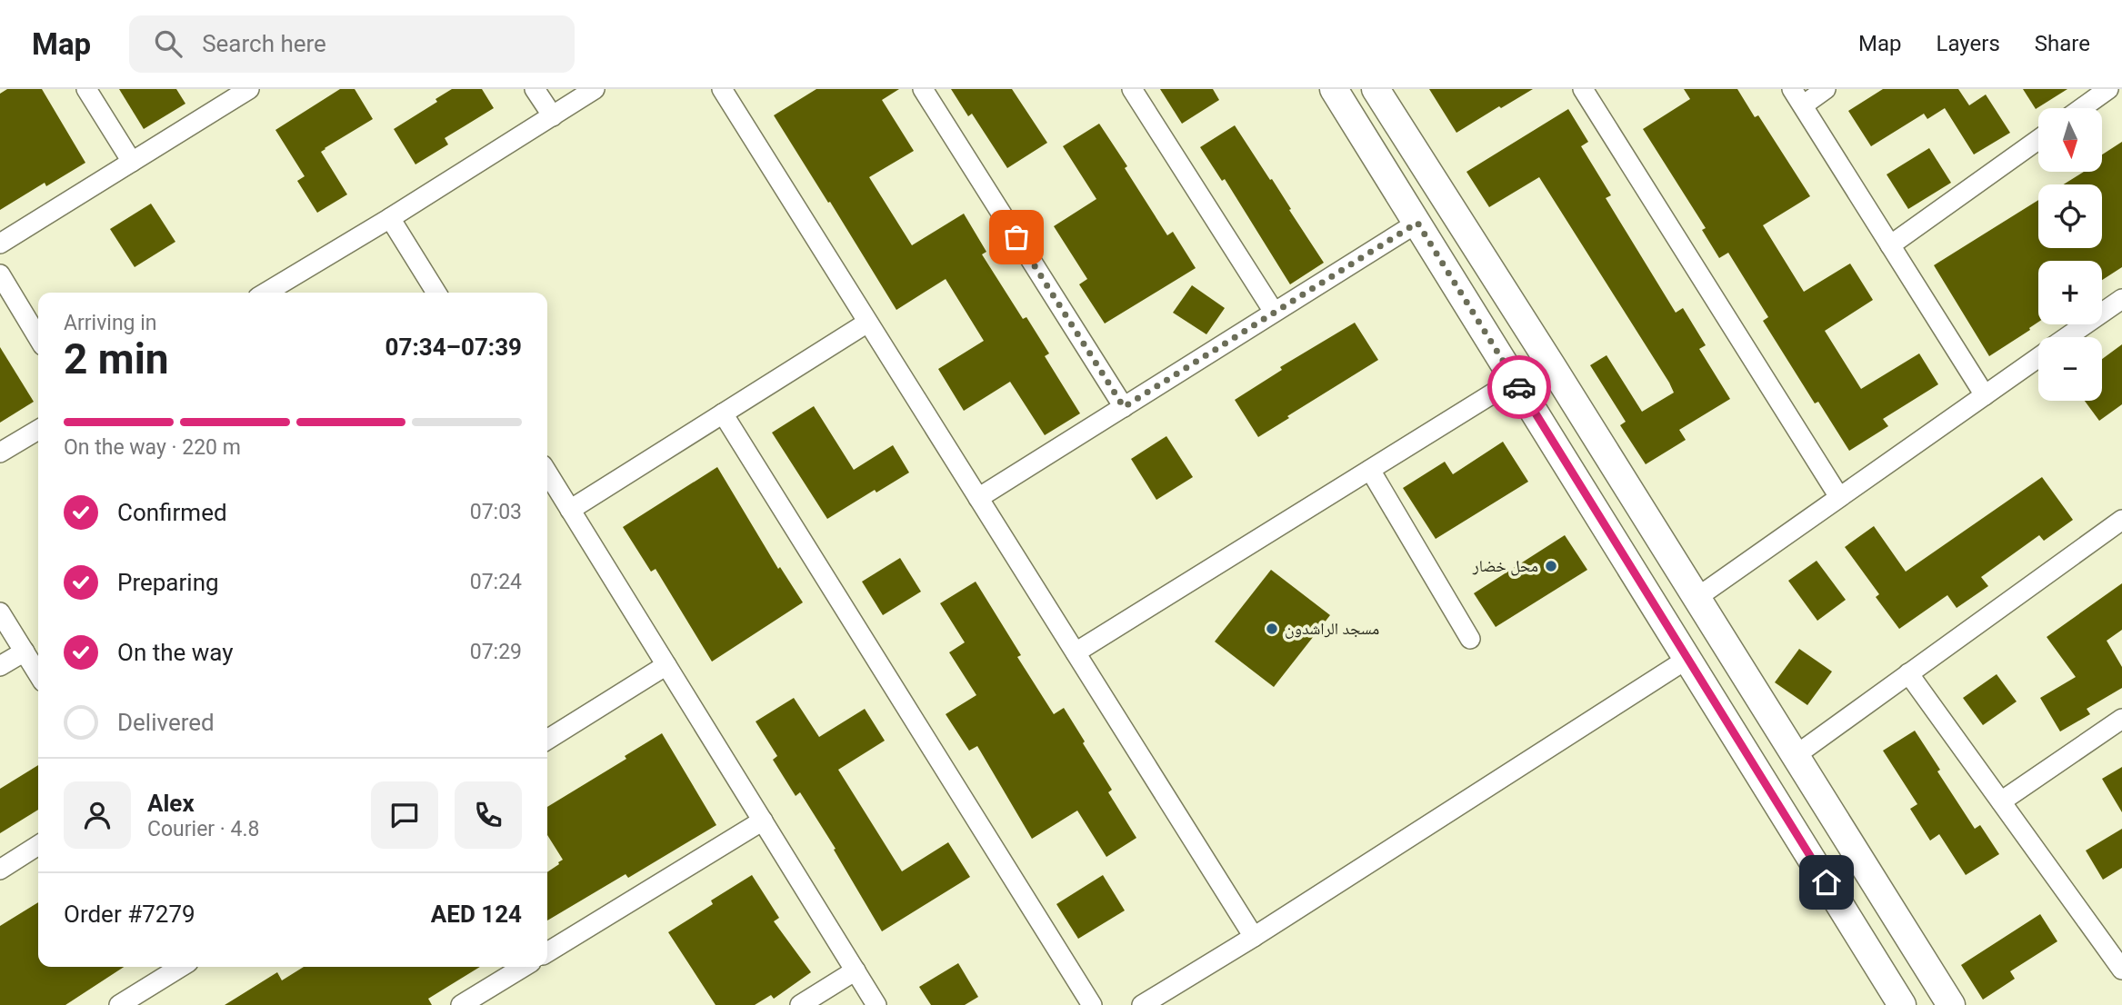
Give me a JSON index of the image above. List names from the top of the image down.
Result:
{
  "places": ["محل خضار", "مسجد الراشدون"],
  "north": "bottom",
  "page": {
    "header": "Map",
    "search": "Search here",
    "nav": ["Map", "Layers", "Share"],
    "map_buttons": ["+", "−"],
    "heading": ["2 min", "Arriving in", "07:34–07:39"],
    "panel": [
      "Alex",
      "Courier · 4.8",
      "Order #7279",
      "AED 124"
    ],
    "bar": "On the way · 220 m",
    "list": [
      ["Confirmed", "07:03"],
      ["Preparing", "07:24"],
      ["On the way", "07:29"],
      "Delivered"
    ]
  }
}
